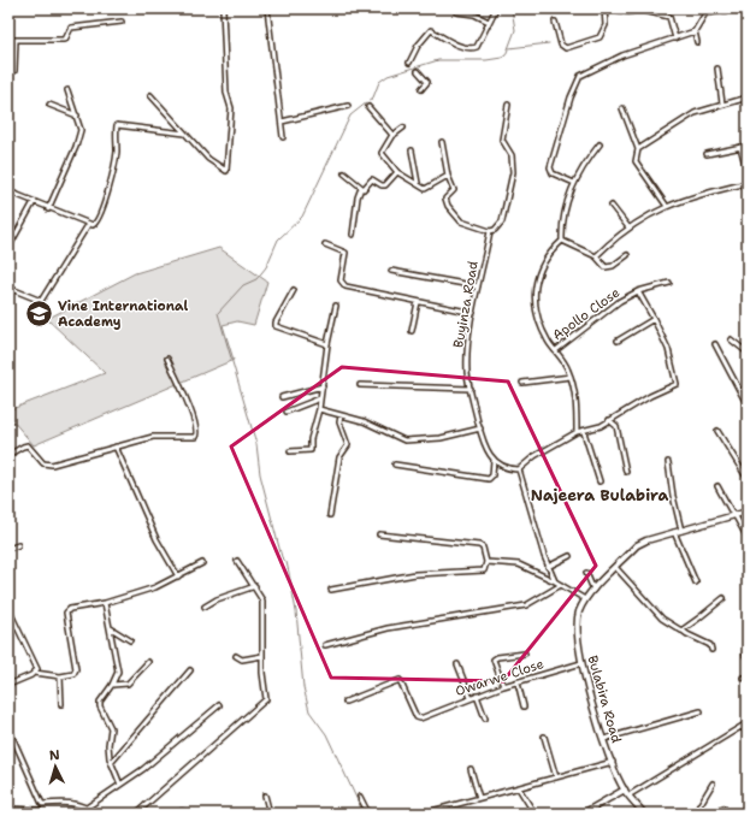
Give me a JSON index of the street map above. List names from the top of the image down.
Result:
{
  "streets": {
    "street": [
      "Buyinza Road",
      "Apollo Close",
      "Owarwe Close",
      "Bulabira Road"
    ]
  },
  "crossings": [
    ["Owarwe Close", "Bulabira Road"]
  ],
  "districts": ["Najeera Bulabira"],
  "places": {
    "school or university": ["Vine International Academy"]
  },
  "north": "top"
}
